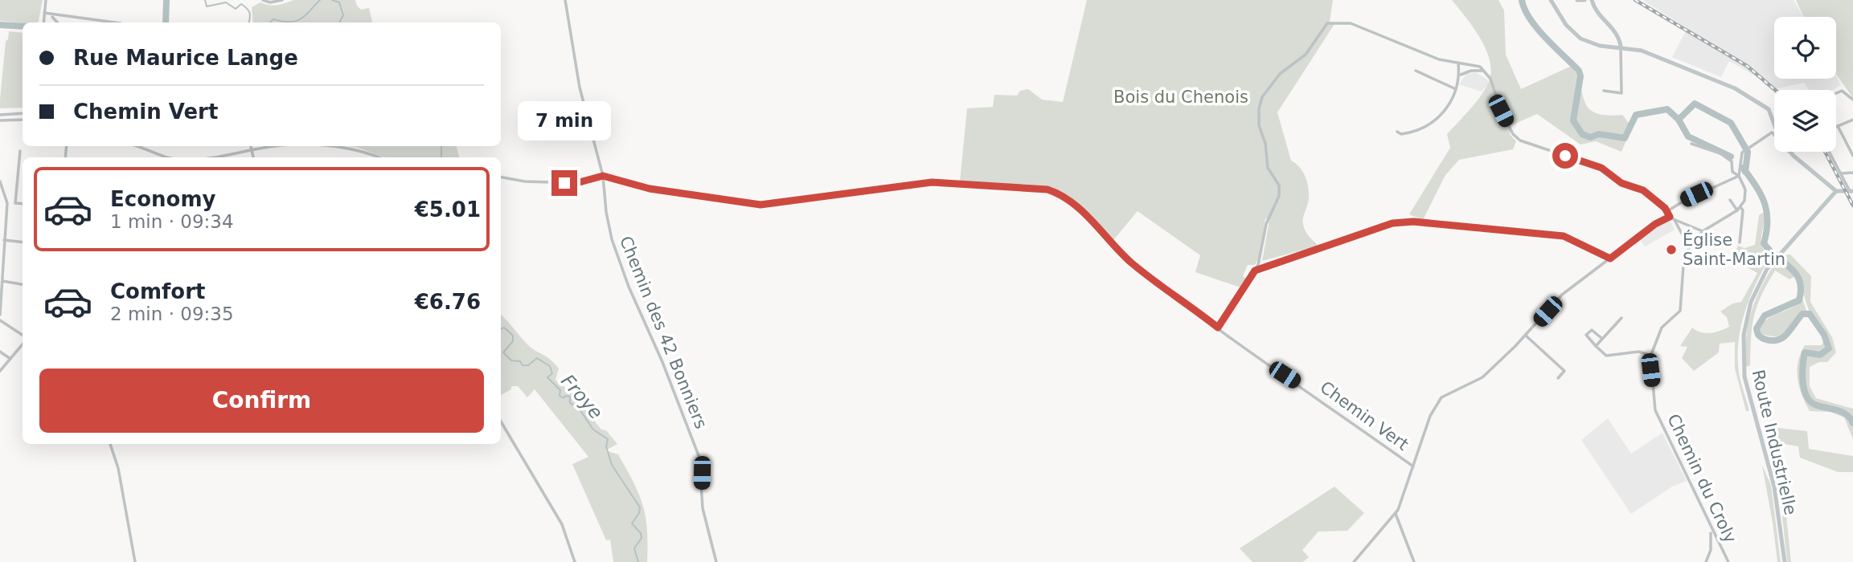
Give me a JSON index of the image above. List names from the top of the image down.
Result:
{
  "streets": {
    "street": [
      "Chemin des 42 Bonniers",
      "Chemin Vert",
      "Route Industrielle",
      "Chemin du Croly"
    ]
  },
  "crossings": [
    ["Chemin des 42 Bonniers", "Chemin Vert"]
  ],
  "water": ["Froye"],
  "parks": ["Bois du Chenois"],
  "places": ["Église Saint-Martin"],
  "page": {
    "banner": ["Rue Maurice Lange", "Chemin Vert"],
    "bubble": "7 min",
    "list": [
      {
        "name": "Economy",
        "note": "1 min · 09:34",
        "value": "€5.01"
      },
      {
        "name": "Comfort",
        "note": "2 min · 09:35",
        "value": "€6.76"
      }
    ],
    "buttons": "Confirm"
  }
}
